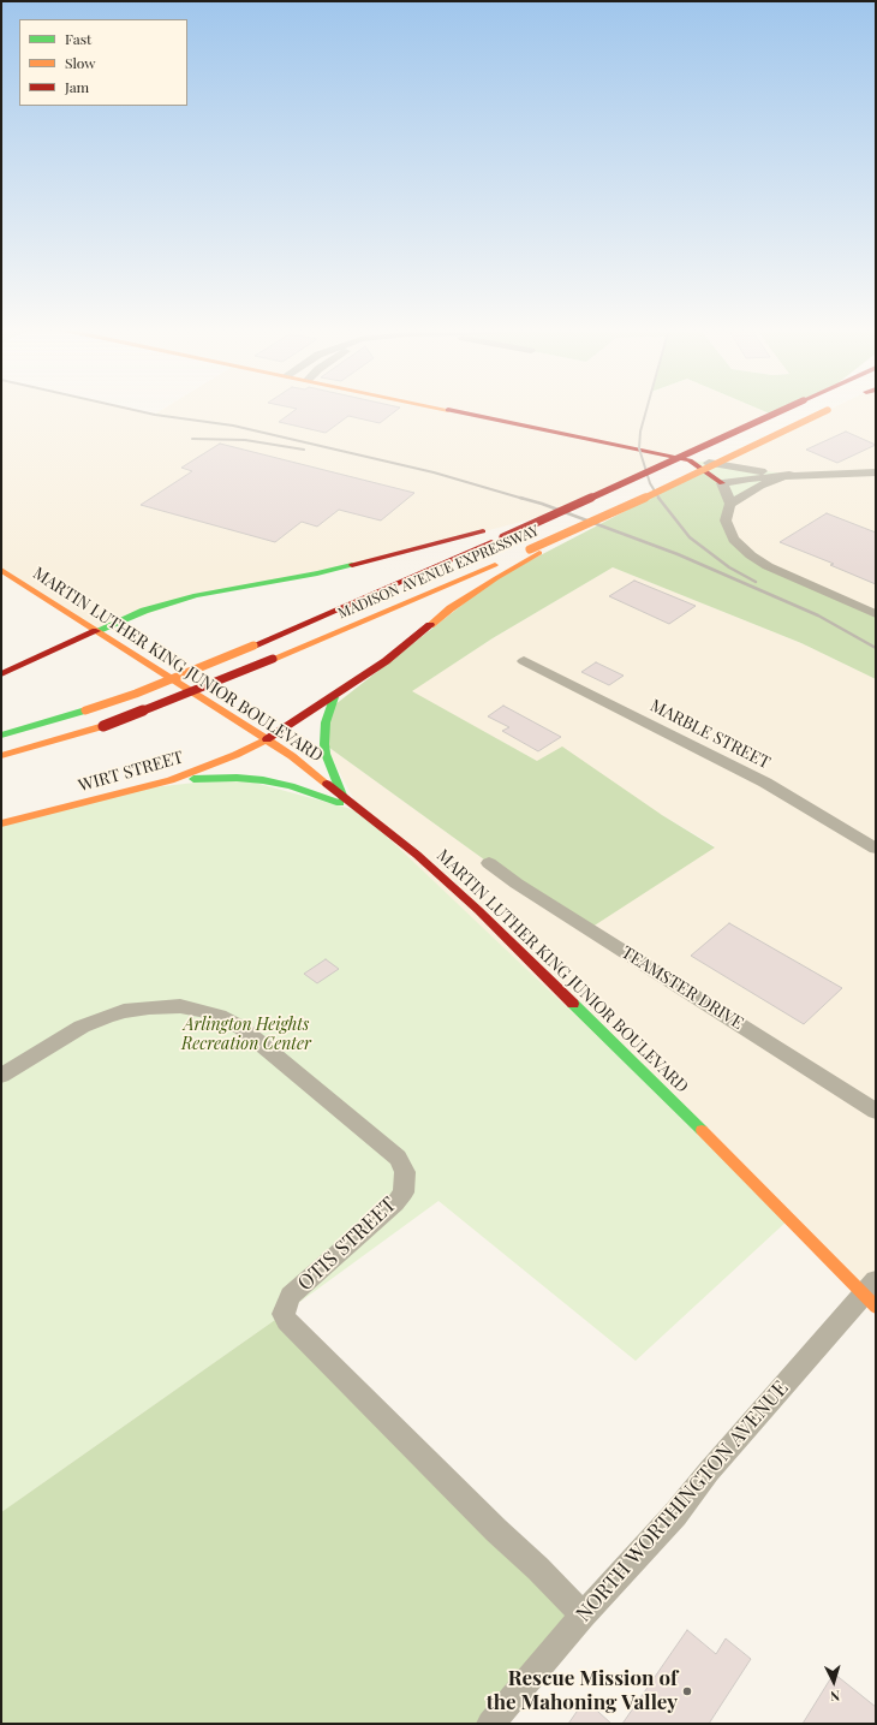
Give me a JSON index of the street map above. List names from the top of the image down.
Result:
{
  "streets": {
    "main road": ["MADISON AVENUE EXPRESSWAY", "MARTIN LUTHER KING JUNIOR BOULEVARD", "WIRT STREET"],
    "street": [
      "MARBLE STREET",
      "TEAMSTER DRIVE",
      "OTIS STREET",
      "NORTH WORTHINGTON AVENUE"
    ]
  },
  "crossings": [
    ["MADISON AVENUE EXPRESSWAY", "WIRT STREET"],
    ["MARTIN LUTHER KING JUNIOR BOULEVARD", "WIRT STREET"],
    ["MARTIN LUTHER KING JUNIOR BOULEVARD", "NORTH WORTHINGTON AVENUE"],
    ["OTIS STREET", "NORTH WORTHINGTON AVENUE"]
  ],
  "parks": ["Arlington Heights Recreation Center"],
  "places": ["Rescue Mission of the Mahoning Valley"],
  "legend": ["Fast", "Slow", "Jam"],
  "north": "bottom"
}
